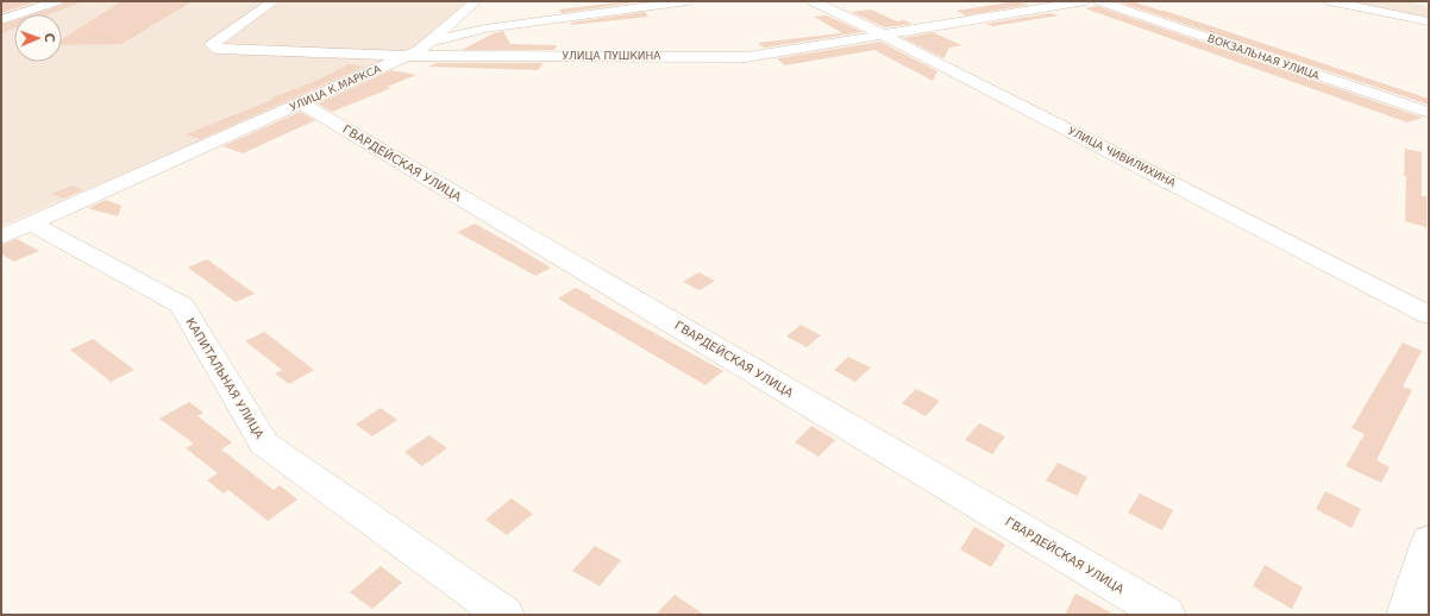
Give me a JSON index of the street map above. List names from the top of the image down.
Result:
{
  "streets": {
    "street": [
      "УЛИЦА ПУШКИНА",
      "ВОКЗАЛЬНАЯ УЛИЦА",
      "УЛИЦА К.МАРКСА",
      "УЛИЦА ЧИВИЛИХИНА",
      "ГВАРДЕЙСКАЯ УЛИЦА",
      "КАПИТАЛЬНАЯ УЛИЦА"
    ]
  },
  "crossings": [
    ["УЛИЦА ПУШКИНА", "УЛИЦА К.МАРКСА"],
    ["УЛИЦА ПУШКИНА", "УЛИЦА ЧИВИЛИХИНА"],
    ["УЛИЦА К.МАРКСА", "ГВАРДЕЙСКАЯ УЛИЦА"],
    ["УЛИЦА К.МАРКСА", "КАПИТАЛЬНАЯ УЛИЦА"]
  ],
  "north": "right"
}
